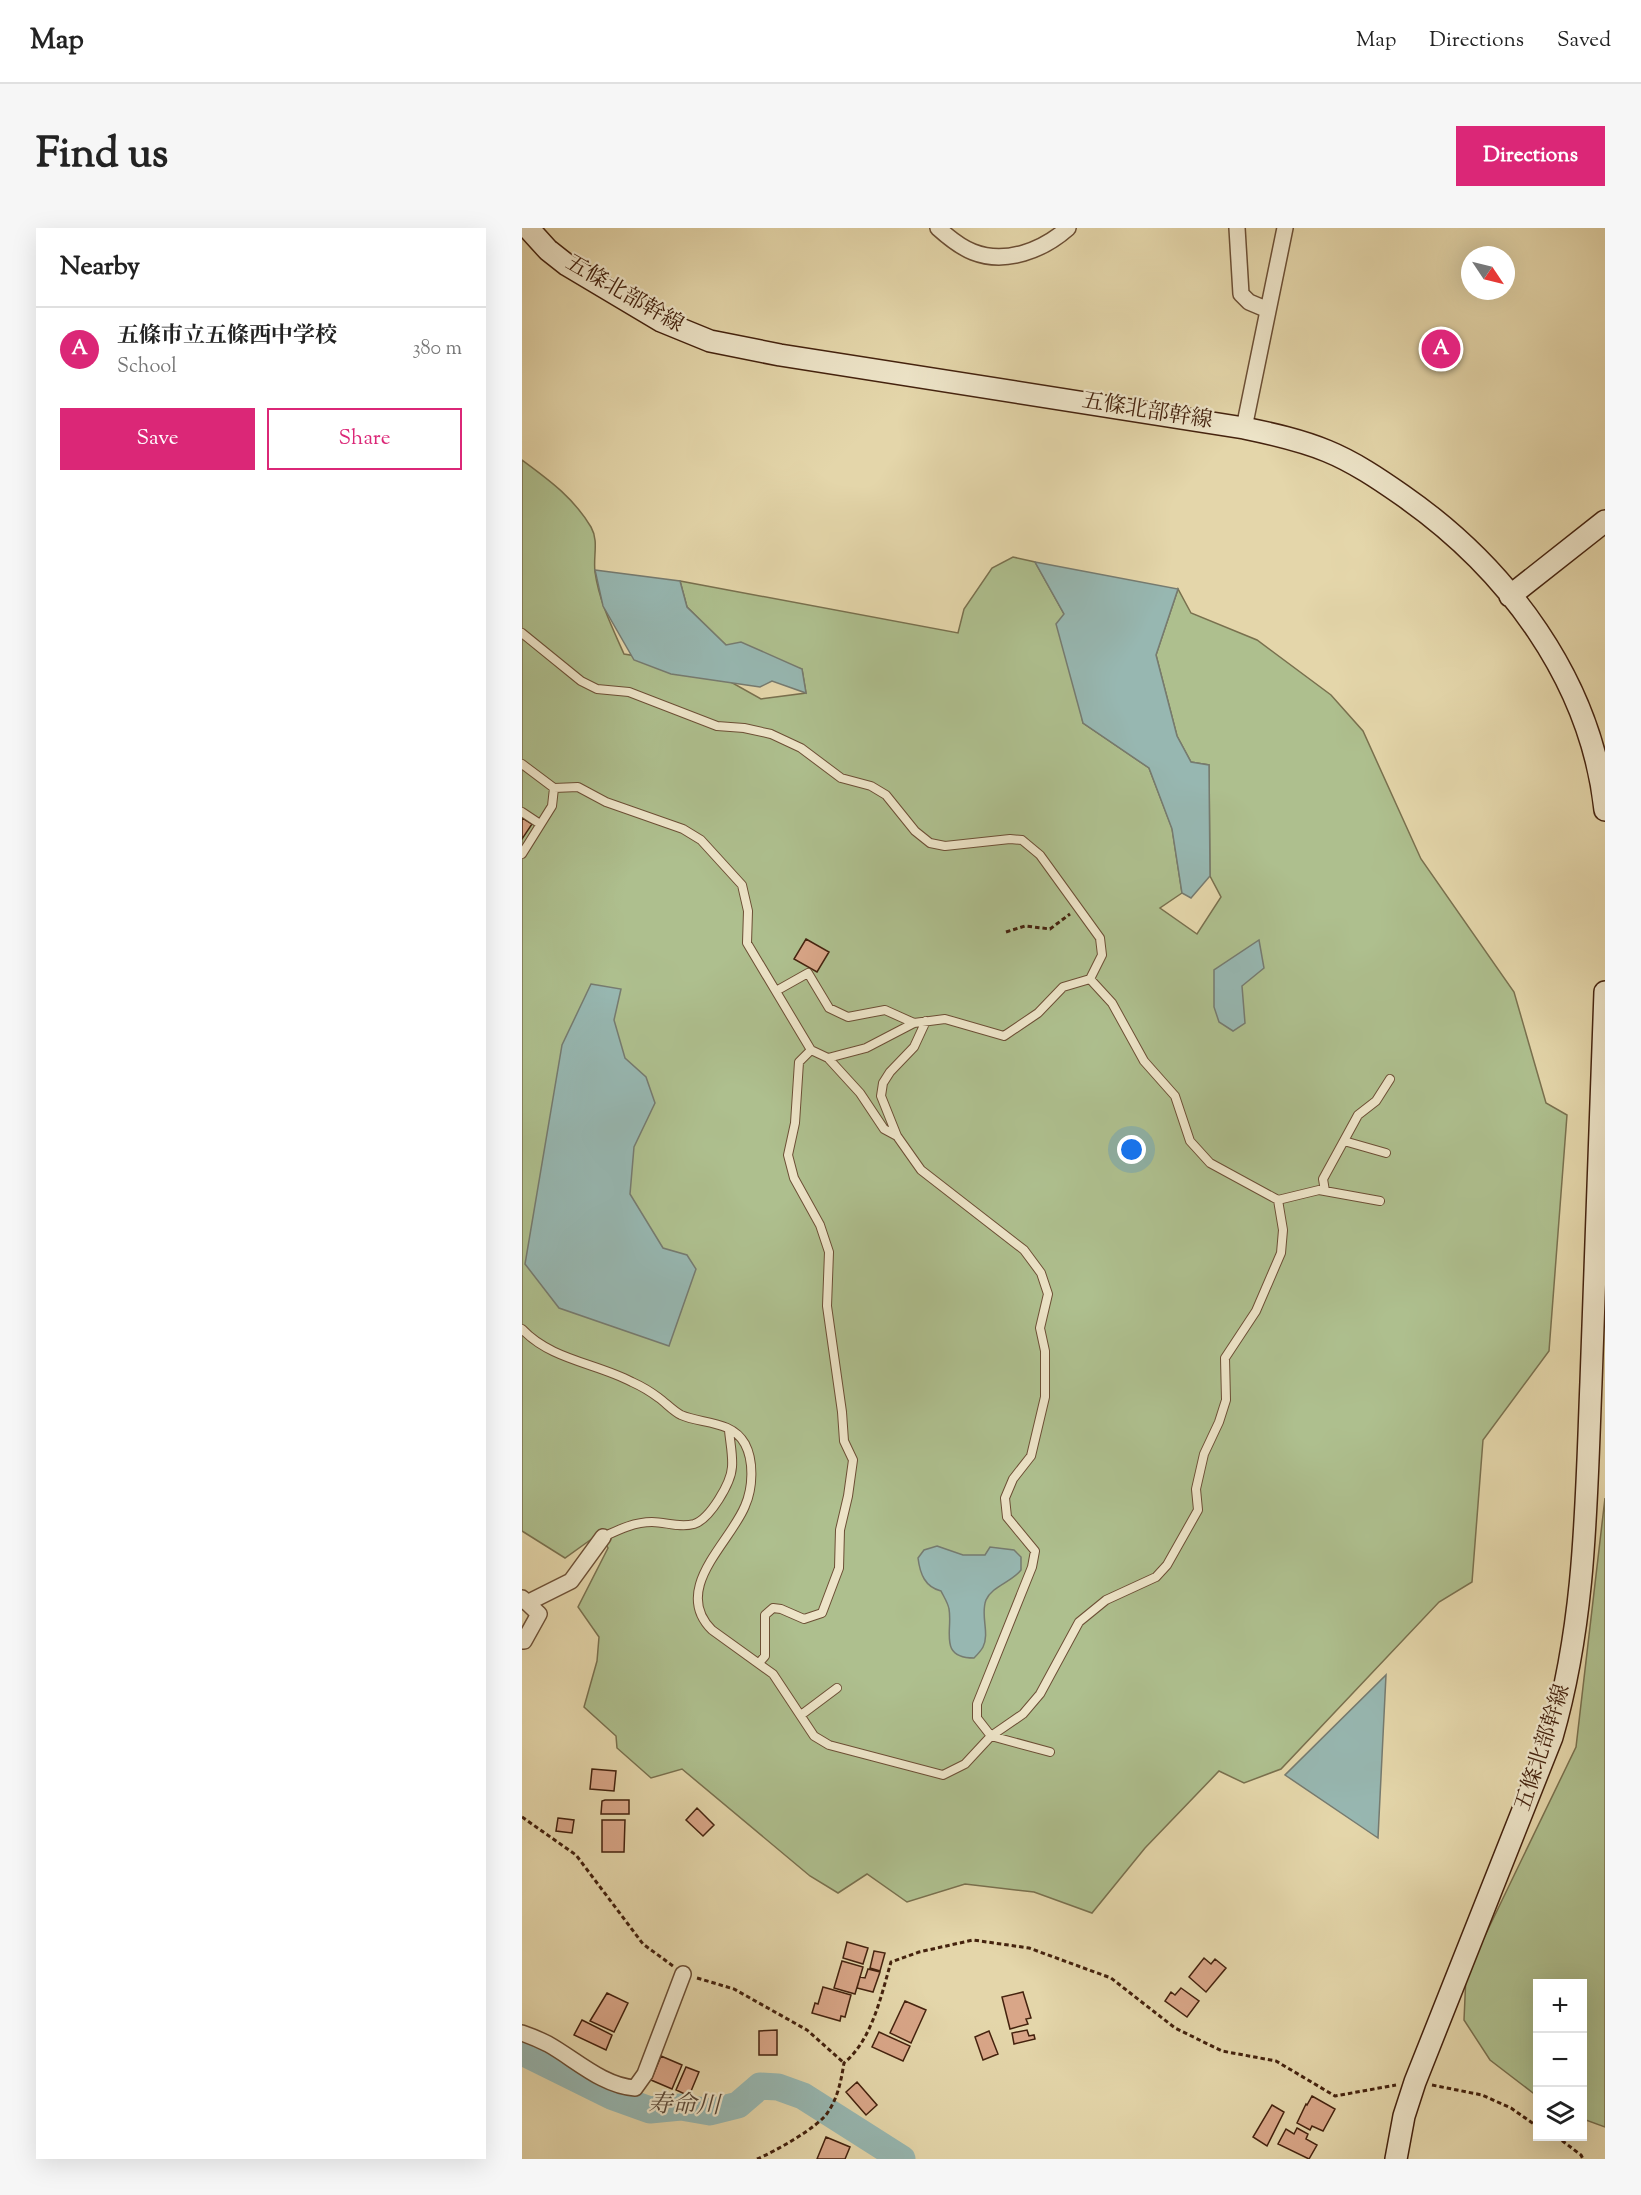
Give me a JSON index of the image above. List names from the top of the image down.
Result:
{
  "streets": {
    "street": ["五條北部幹線"]
  },
  "water": ["寿命川"],
  "north": "bottom right",
  "page": {
    "header": "Map",
    "nav": ["Map", "Directions", "Saved"],
    "title": "Find us",
    "buttons": [
      "Directions",
      ["Save", "Share"]
    ],
    "heading": "Nearby",
    "list": [
      {
        "mark": "A",
        "name": "五條市立五條西中学校",
        "note": "School",
        "value": "380 m"
      }
    ],
    "pins": "A",
    "map_buttons": ["+", "−"]
  }
}
